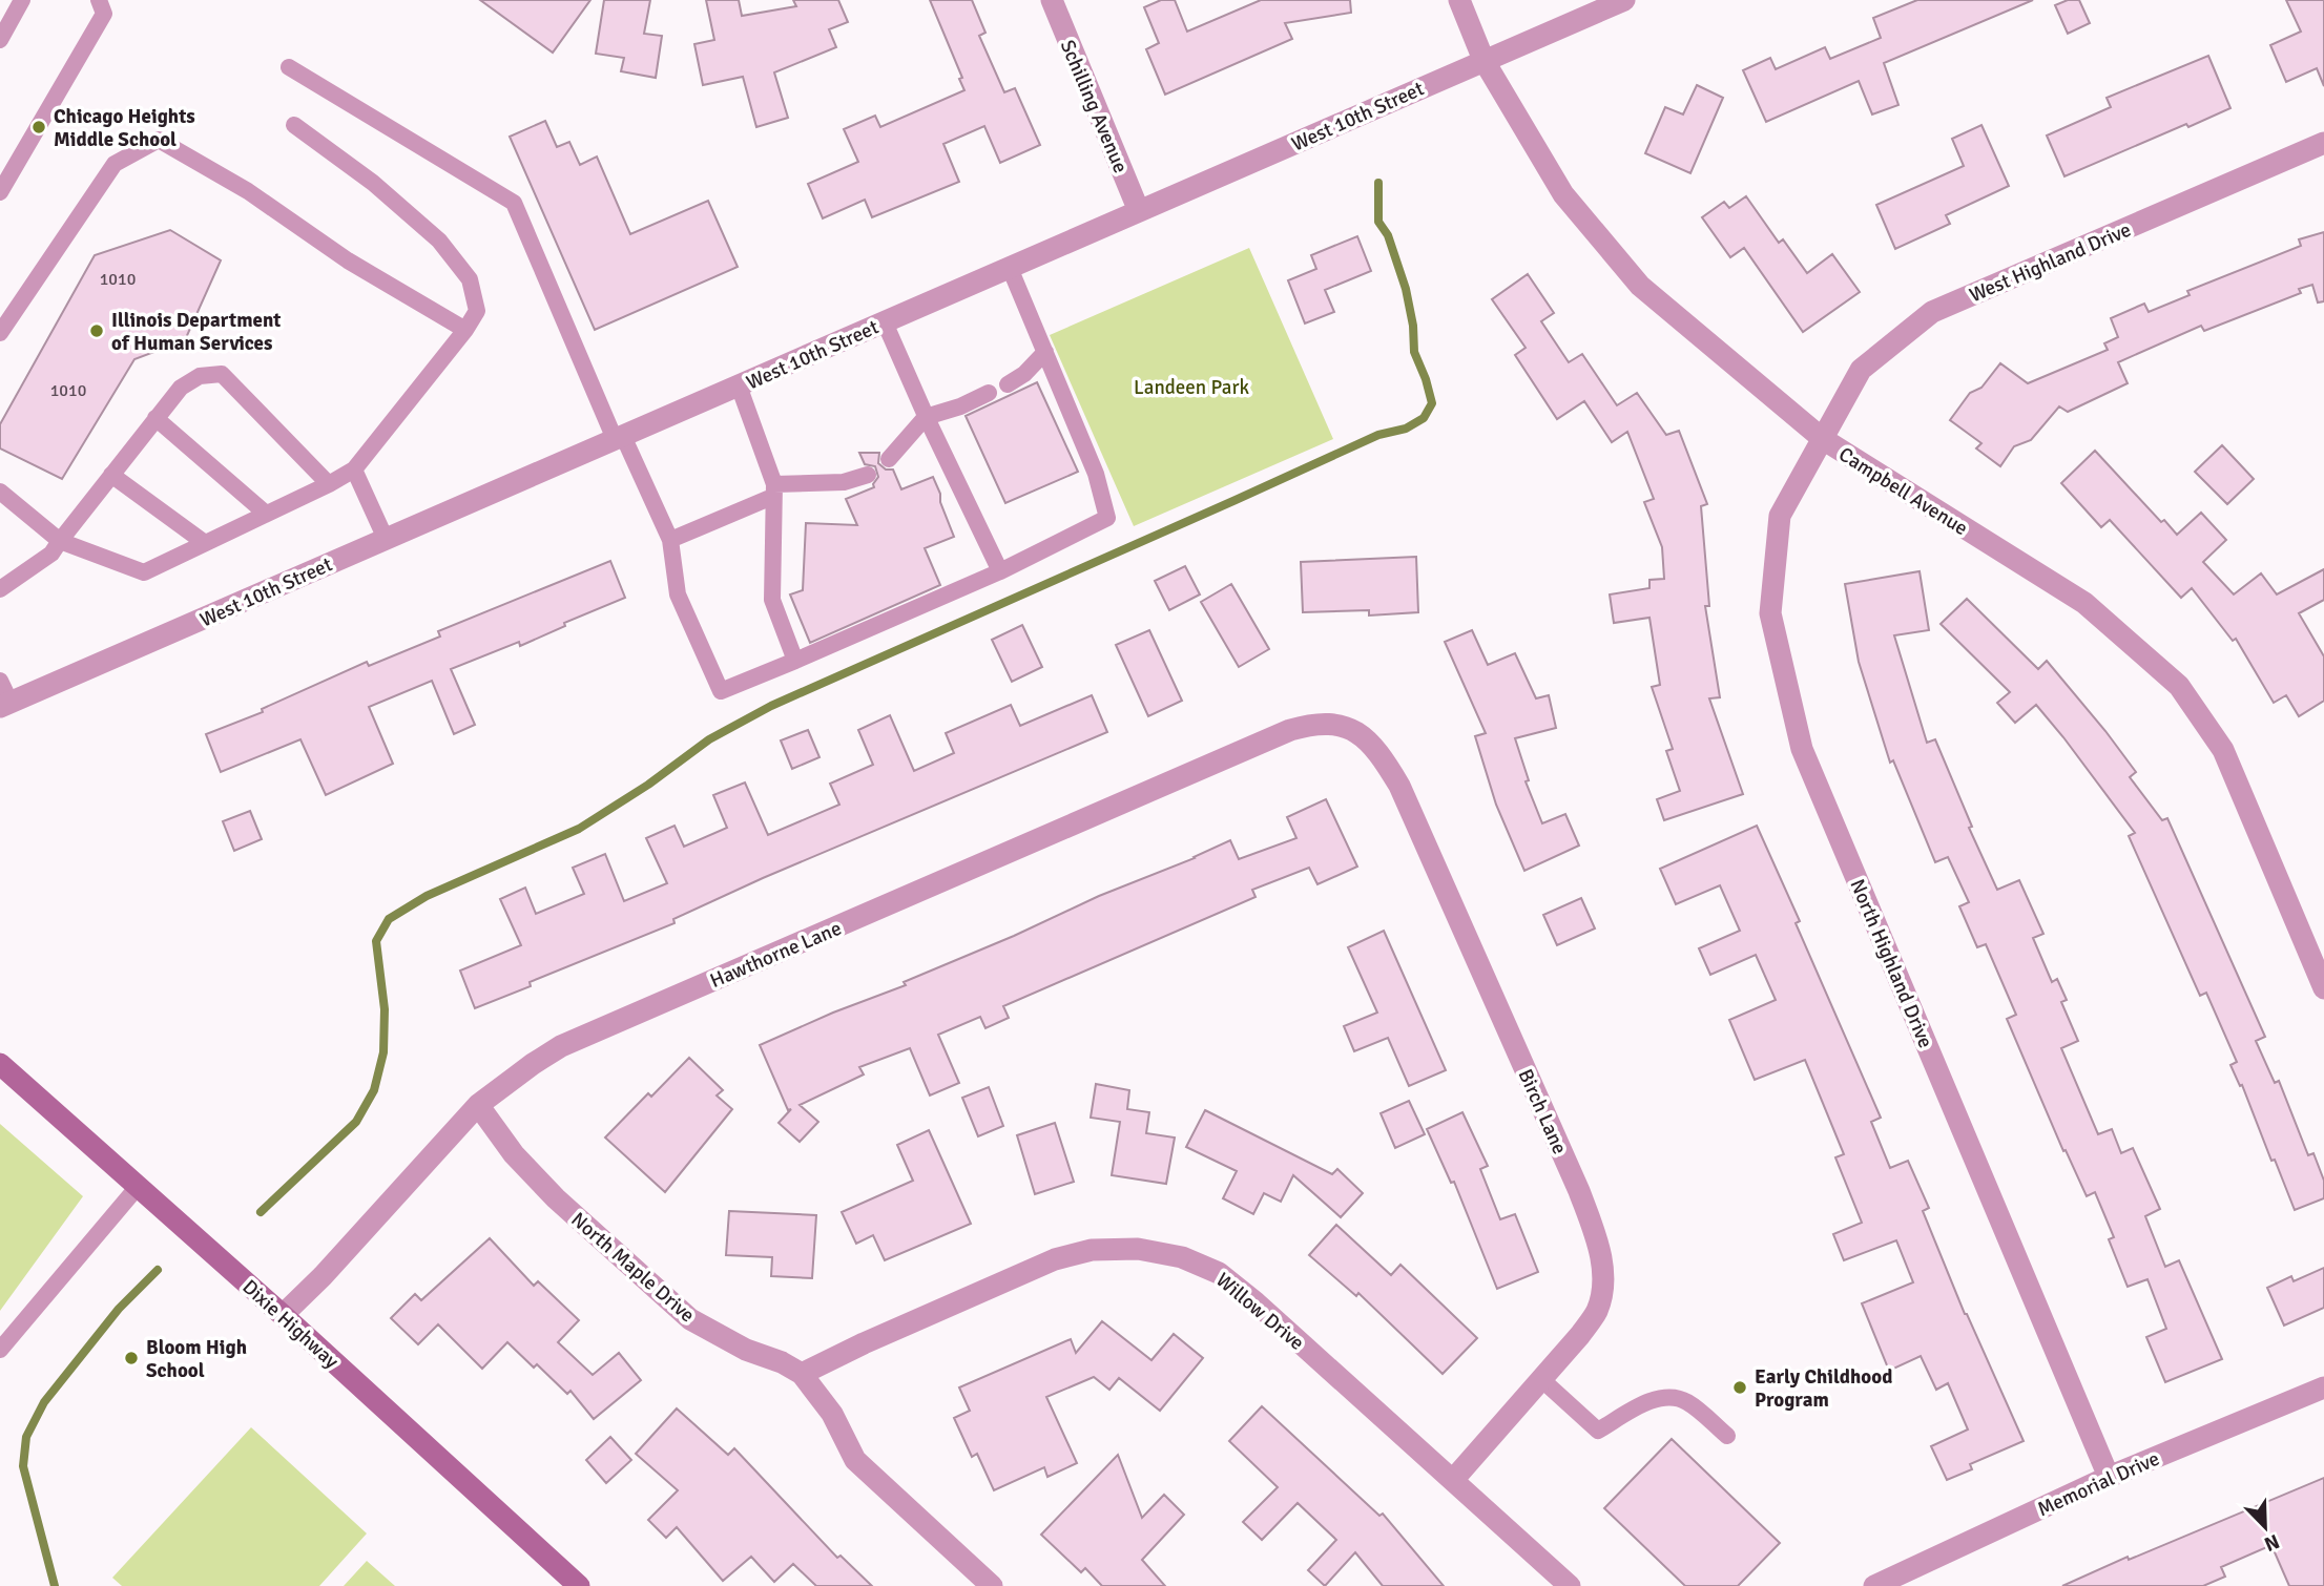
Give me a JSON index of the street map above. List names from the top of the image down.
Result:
{
  "streets": {
    "main road": ["Dixie Highway"],
    "street": [
      "Schilling Avenue",
      "West 10th Street",
      "West Highland Drive",
      "Campbell Avenue",
      "Hawthorne Lane",
      "North Highland Drive",
      "Birch Lane",
      "North Maple Drive",
      "Willow Drive",
      "Memorial Drive"
    ]
  },
  "crossings": [
    ["Schilling Avenue", "West 10th Street"],
    ["West 10th Street", "Campbell Avenue"],
    ["West Highland Drive", "Campbell Avenue"],
    ["West Highland Drive", "North Highland Drive"],
    ["Campbell Avenue", "North Highland Drive"],
    ["Hawthorne Lane", "Birch Lane"],
    ["Hawthorne Lane", "North Maple Drive"],
    ["Hawthorne Lane", "Dixie Highway"],
    ["North Highland Drive", "Memorial Drive"],
    ["Birch Lane", "Willow Drive"],
    ["North Maple Drive", "Willow Drive"]
  ],
  "parks": ["Landeen Park"],
  "places": [
    "Chicago Heights Middle School",
    "Illinois Department of Human Services",
    "Bloom High School",
    "Early Childhood Program"
  ],
  "house_numbers": ["1010", "1010"],
  "north": "bottom right"
}
